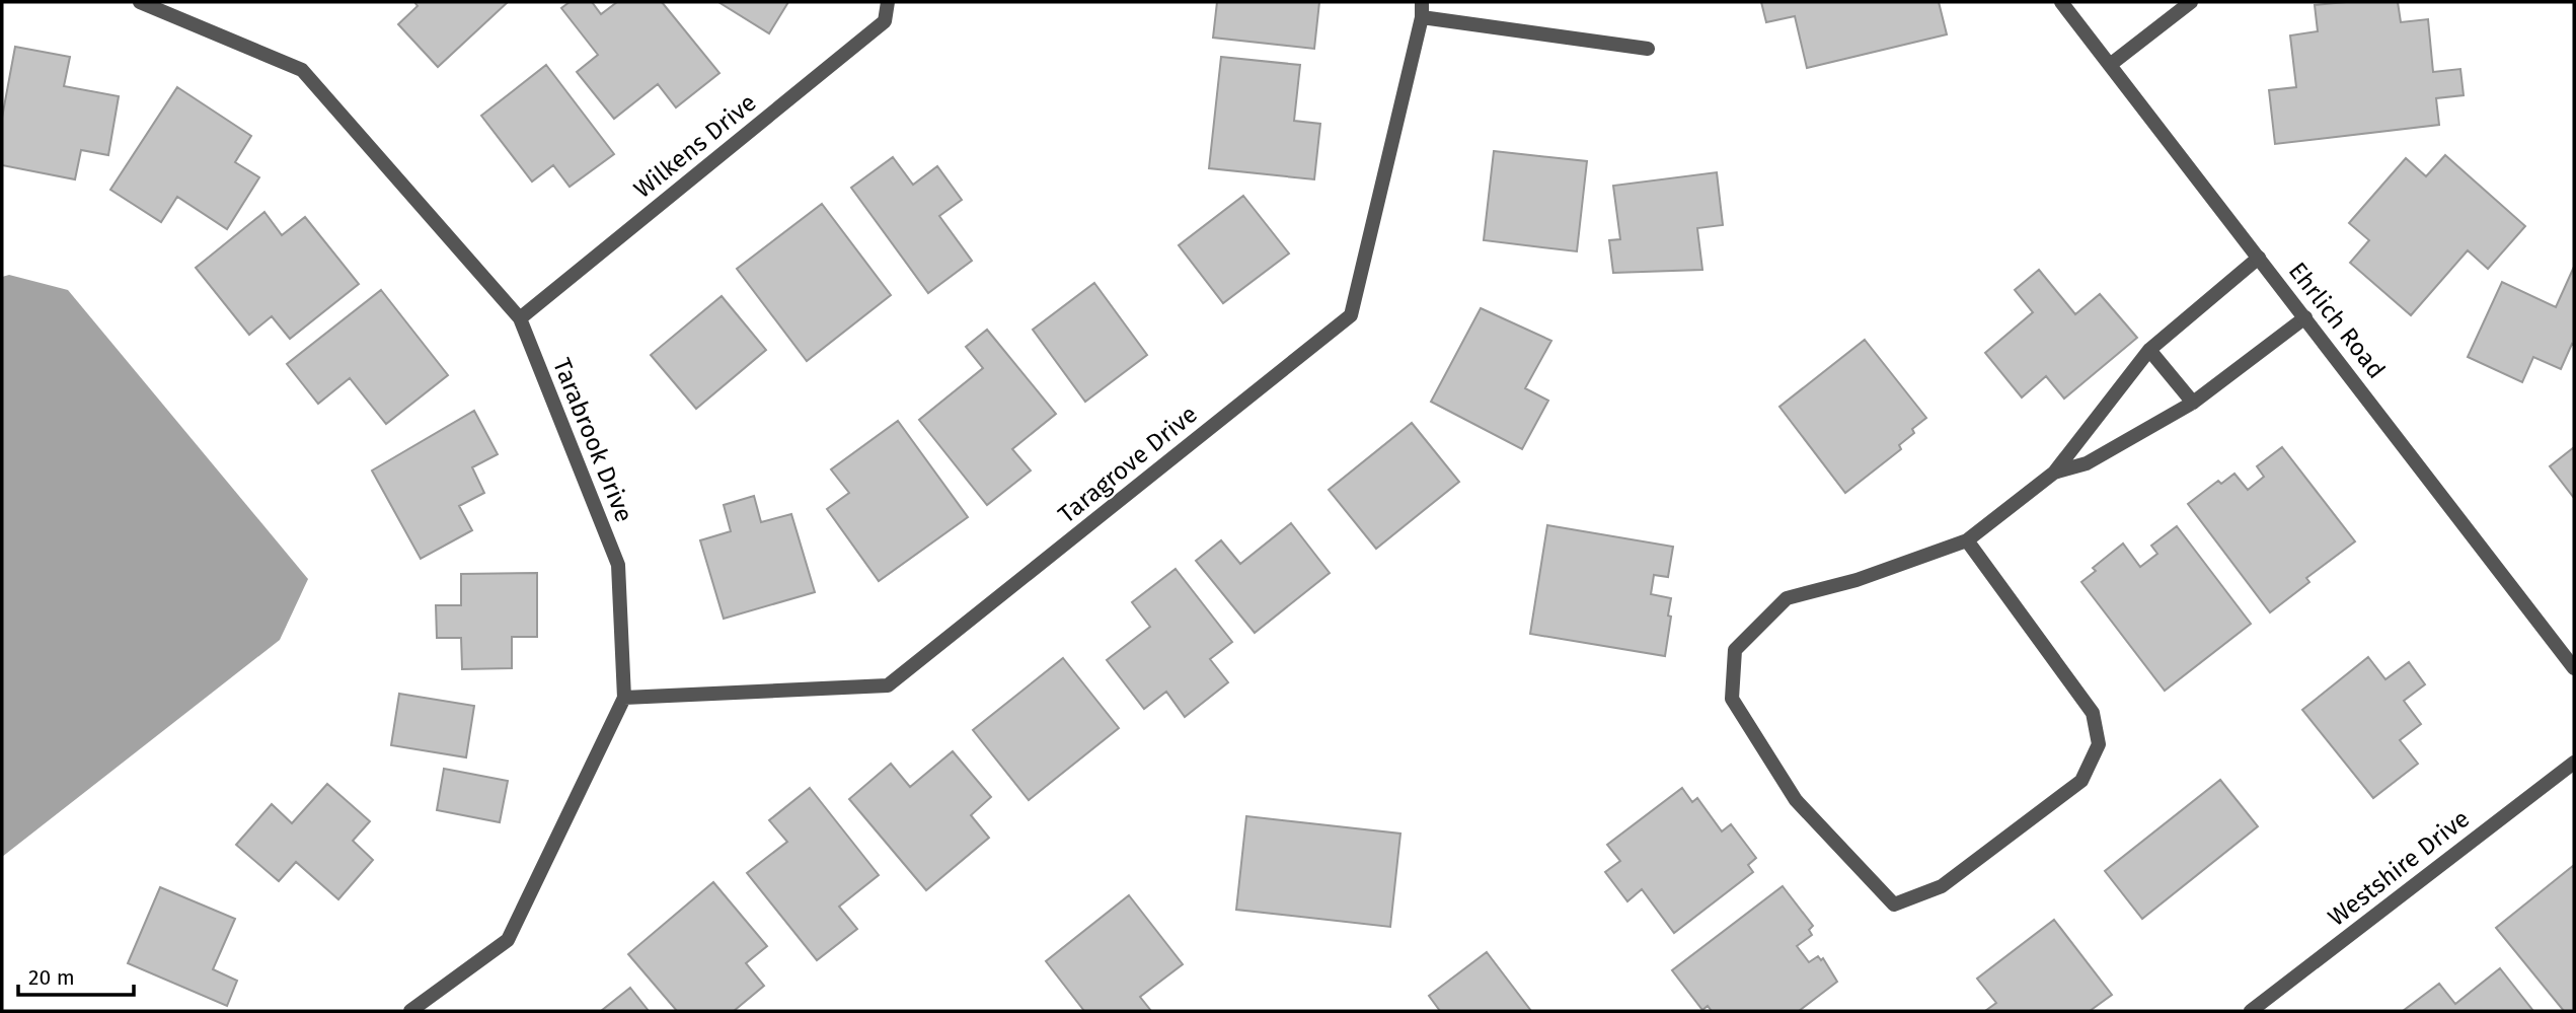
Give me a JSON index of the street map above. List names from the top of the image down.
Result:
{
  "streets": {
    "street": [
      "Wilkens Drive",
      "Ehrlich Road",
      "Tarabrook Drive",
      "Taragrove Drive",
      "Westshire Drive"
    ]
  },
  "crossings": [
    ["Wilkens Drive", "Tarabrook Drive"],
    ["Tarabrook Drive", "Taragrove Drive"]
  ],
  "scale_bar": "20 m"
}
